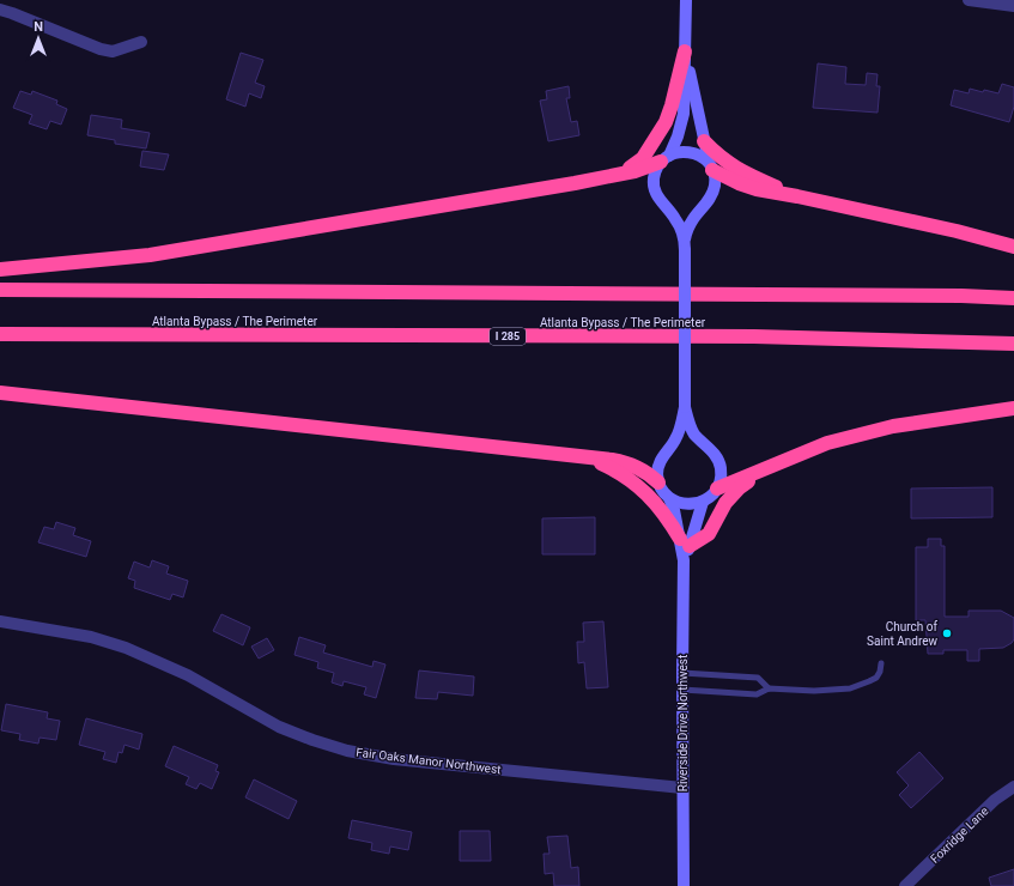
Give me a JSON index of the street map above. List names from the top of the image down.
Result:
{
  "streets": {
    "highway": ["Atlanta Bypass / The Perimeter", "I 285"],
    "street": ["Riverside Drive Northwest", "Fair Oaks Manor Northwest", "Foxridge Lane"]
  },
  "crossings": [
    ["Riverside Drive Northwest", "Fair Oaks Manor Northwest"]
  ],
  "places": ["Church of Saint Andrew"],
  "north": "top"
}
